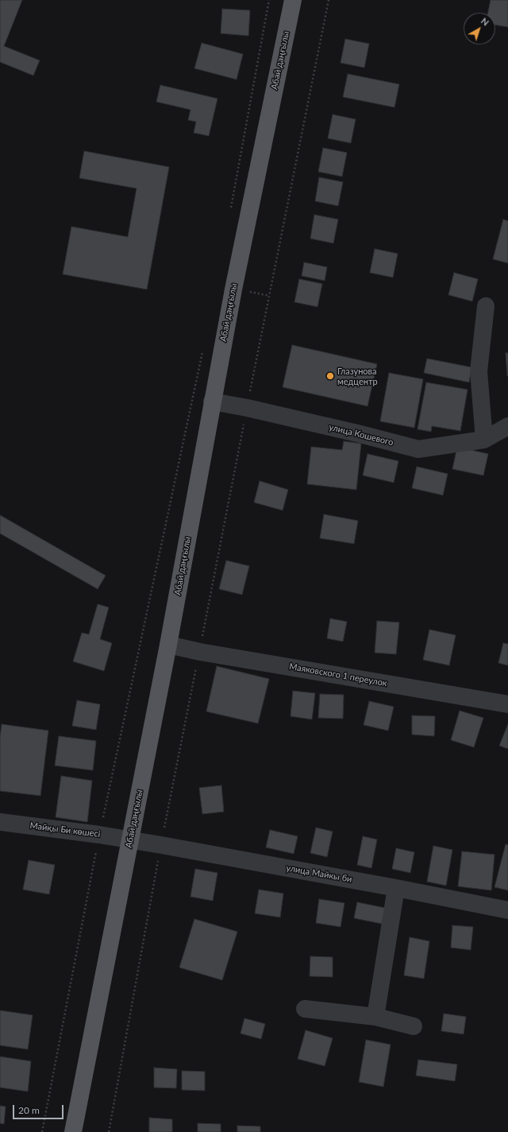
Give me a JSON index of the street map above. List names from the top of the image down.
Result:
{
  "streets": {
    "main road": ["Абай даңғылы"],
    "street": [
      "улица Кошевого",
      "Маяковского 1 переулок",
      "Майқы Би көшесі",
      "улица Майкы би"
    ]
  },
  "crossings": [
    ["Абай даңғылы", "улица Кошевого"],
    ["Абай даңғылы", "Маяковского 1 переулок"],
    ["Абай даңғылы", "Майқы Би көшесі"],
    ["Абай даңғылы", "улица Майкы би"],
    ["Майқы Би көшесі", "улица Майкы би"]
  ],
  "places": ["Глазунова медцентр"],
  "scale_bar": "20 m",
  "north": "top right"
}
